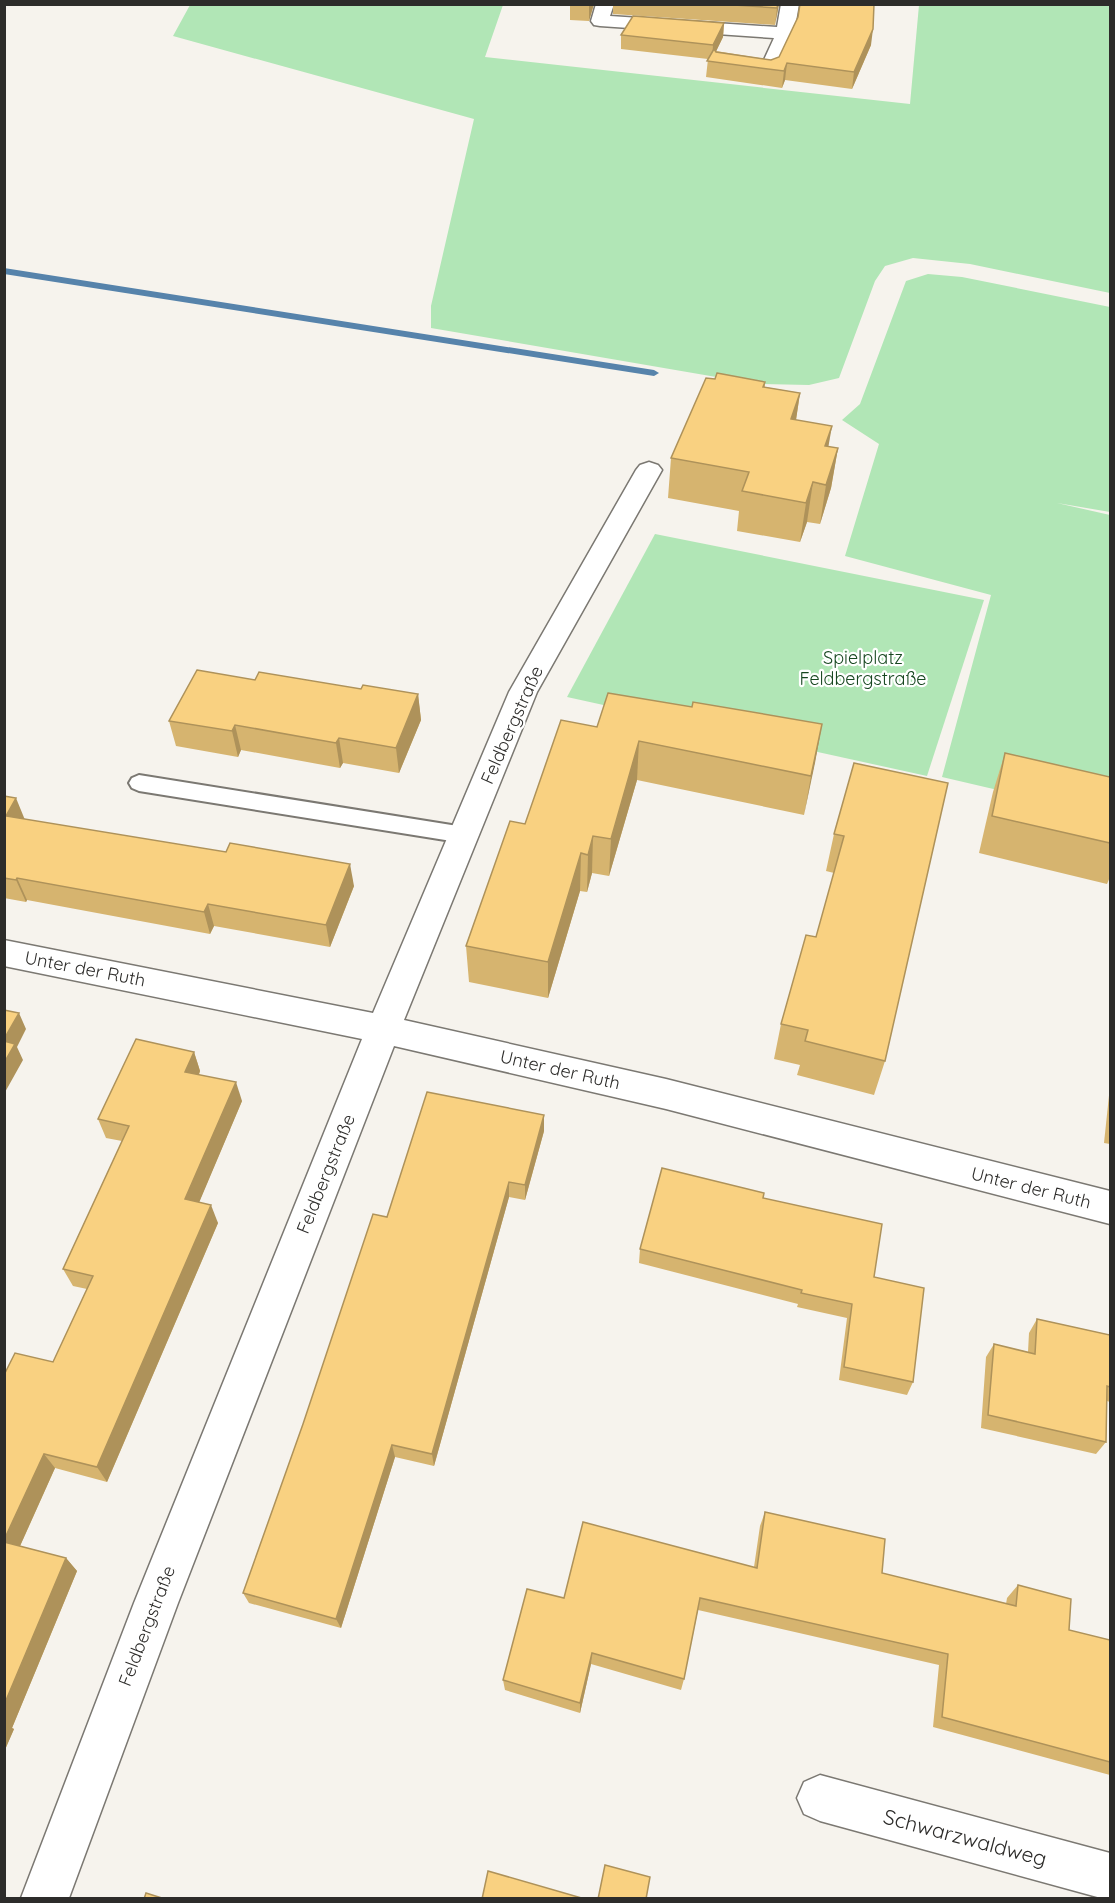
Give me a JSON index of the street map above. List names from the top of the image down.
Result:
{
  "streets": {
    "street": ["Feldbergstraße", "Unter der Ruth", "Schwarzwaldweg"]
  },
  "crossings": [
    ["Feldbergstraße", "Unter der Ruth"]
  ],
  "parks": ["Spielplatz Feldbergstraße"]
}
